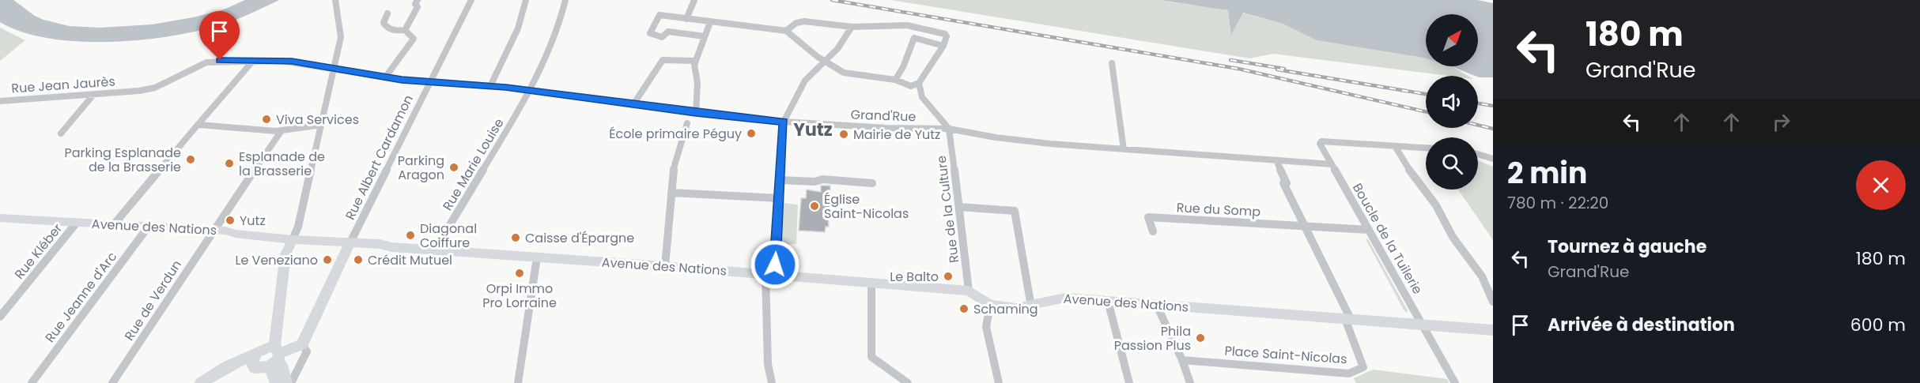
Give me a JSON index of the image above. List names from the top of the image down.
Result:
{
  "streets": {
    "main road": ["Avenue des Nations"],
    "street": [
      "Rue Jean Jaurès",
      "Grand'Rue",
      "Rue Albert Cardamon",
      "Rue Marie Louise",
      "Rue de la Culture",
      "Rue du Somp",
      "Boucle de la Tuilerie",
      "Rue Kléber",
      "Rue Jeanne d'Arc",
      "Rue de Verdun",
      "Place Saint-Nicolas"
    ]
  },
  "crossings": [
    ["Rue Jean Jaurès", "Grand'Rue"],
    ["Grand'Rue", "Rue Albert Cardamon"],
    ["Grand'Rue", "Rue Marie Louise"],
    ["Grand'Rue", "Rue de la Culture"],
    ["Rue Albert Cardamon", "Avenue des Nations"],
    ["Rue Marie Louise", "Avenue des Nations"],
    ["Rue de la Culture", "Avenue des Nations"],
    ["Rue du Somp", "Boucle de la Tuilerie"],
    ["Avenue des Nations", "Boucle de la Tuilerie"],
    ["Avenue des Nations", "Rue Kléber"],
    ["Avenue des Nations", "Rue Jeanne d'Arc"],
    ["Avenue des Nations", "Rue de Verdun"],
    ["Avenue des Nations", "Place Saint-Nicolas"]
  ],
  "districts": ["Yutz"],
  "places": [
    "Viva Services",
    "École primaire Péguy",
    "Mairie de Yutz",
    "Parking Esplanade de la Brasserie",
    "Esplanade de la Brasserie",
    "Parking Aragon",
    "Église Saint-Nicolas",
    "Yutz",
    "Diagonal Coiffure",
    "Caisse d'Épargne",
    "Le Veneziano",
    "Crédit Mutuel",
    "Orpi Immo Pro Lorraine",
    "Le Balto",
    "Schaming",
    "Phila Passion Plus"
  ],
  "north": "top right",
  "page": {
    "turn": ["180 m", "Grand'Rue"],
    "heading": ["2 min", "780 m · 22:20"],
    "list": [
      {
        "name": "Tournez à gauche",
        "note": "Grand'Rue",
        "value": "180 m"
      },
      {
        "name": "Arrivée à destination",
        "value": "600 m"
      }
    ]
  }
}
